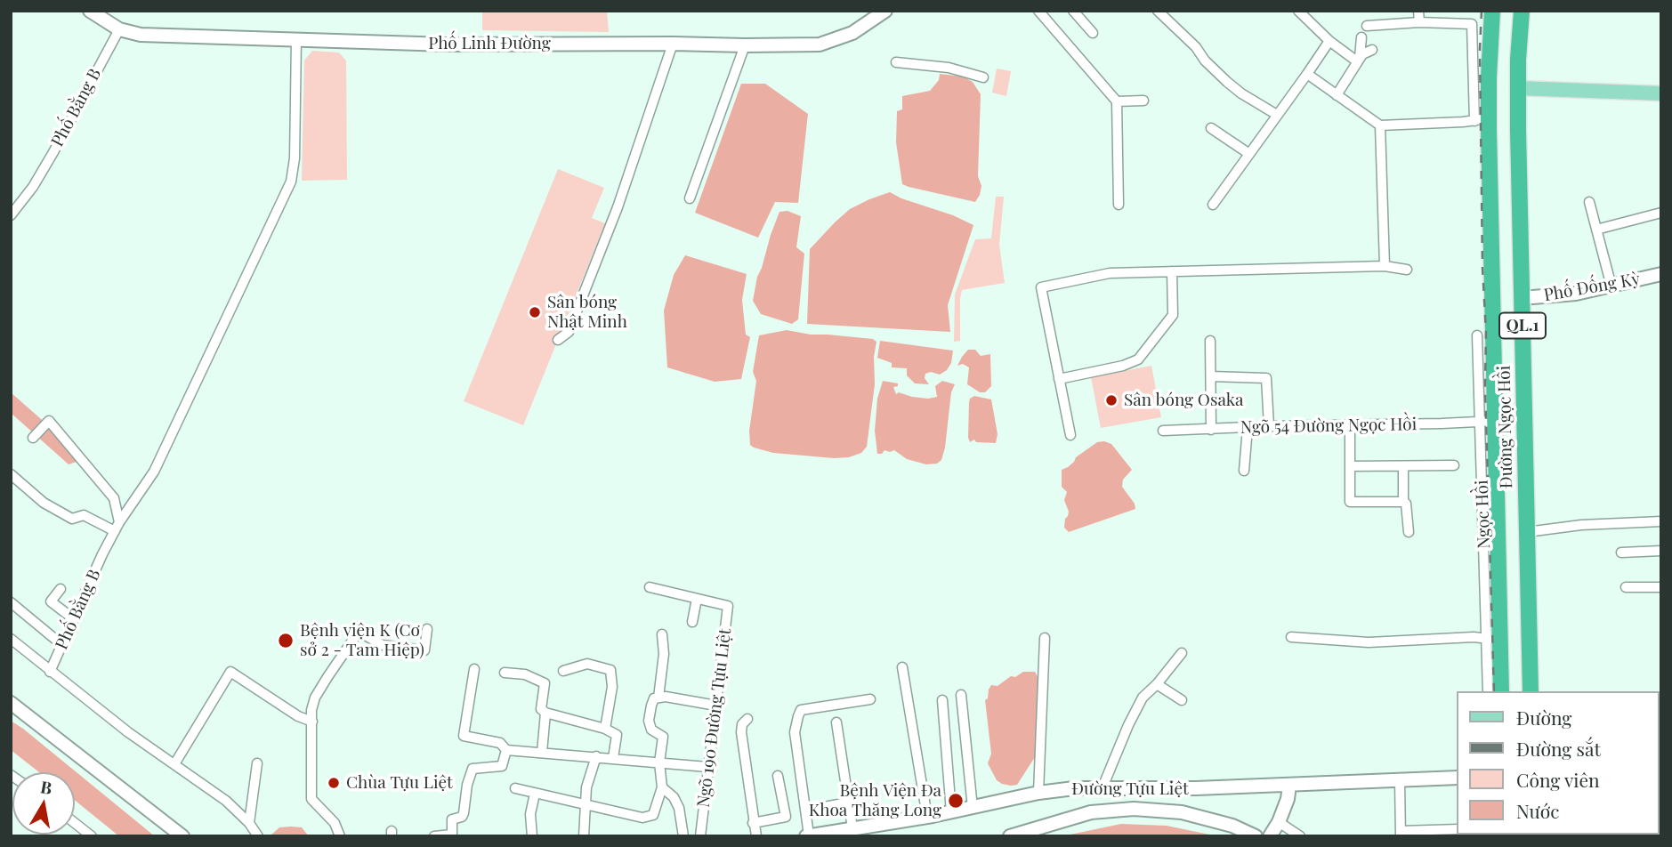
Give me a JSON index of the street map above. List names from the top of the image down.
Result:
{
  "streets": {
    "highway": ["QL.1", "Đường Ngọc Hồi"],
    "street": [
      "Phố Linh Đường",
      "Phố Bằng B",
      "Phố Đống Kỳ",
      "Ngõ 54 Đường Ngọc Hồi",
      "Ngọc Hồi",
      "Ngõ 190 Đường Tựu Liệt",
      "Đường Tựu Liệt"
    ]
  },
  "crossings": [
    ["Phố Linh Đường", "Phố Bằng B"],
    ["Phố Đống Kỳ", "Đường Ngọc Hồi"],
    ["Ngõ 54 Đường Ngọc Hồi", "Đường Ngọc Hồi"],
    ["Ngõ 54 Đường Ngọc Hồi", "Ngọc Hồi"],
    ["Đường Ngọc Hồi", "Ngọc Hồi"]
  ],
  "places": [
    "Sân bóng Nhật Minh",
    "Sân bóng Osaka",
    "Bệnh viện K (Cơ sở 2 - Tam Hiệp)",
    "Chùa Tựu Liệt",
    "Bệnh Viện Đa Khoa Thăng Long"
  ],
  "legend": [
    "Đường",
    "Đường sắt",
    "Công viên",
    "Nước"
  ],
  "north": "top"
}
